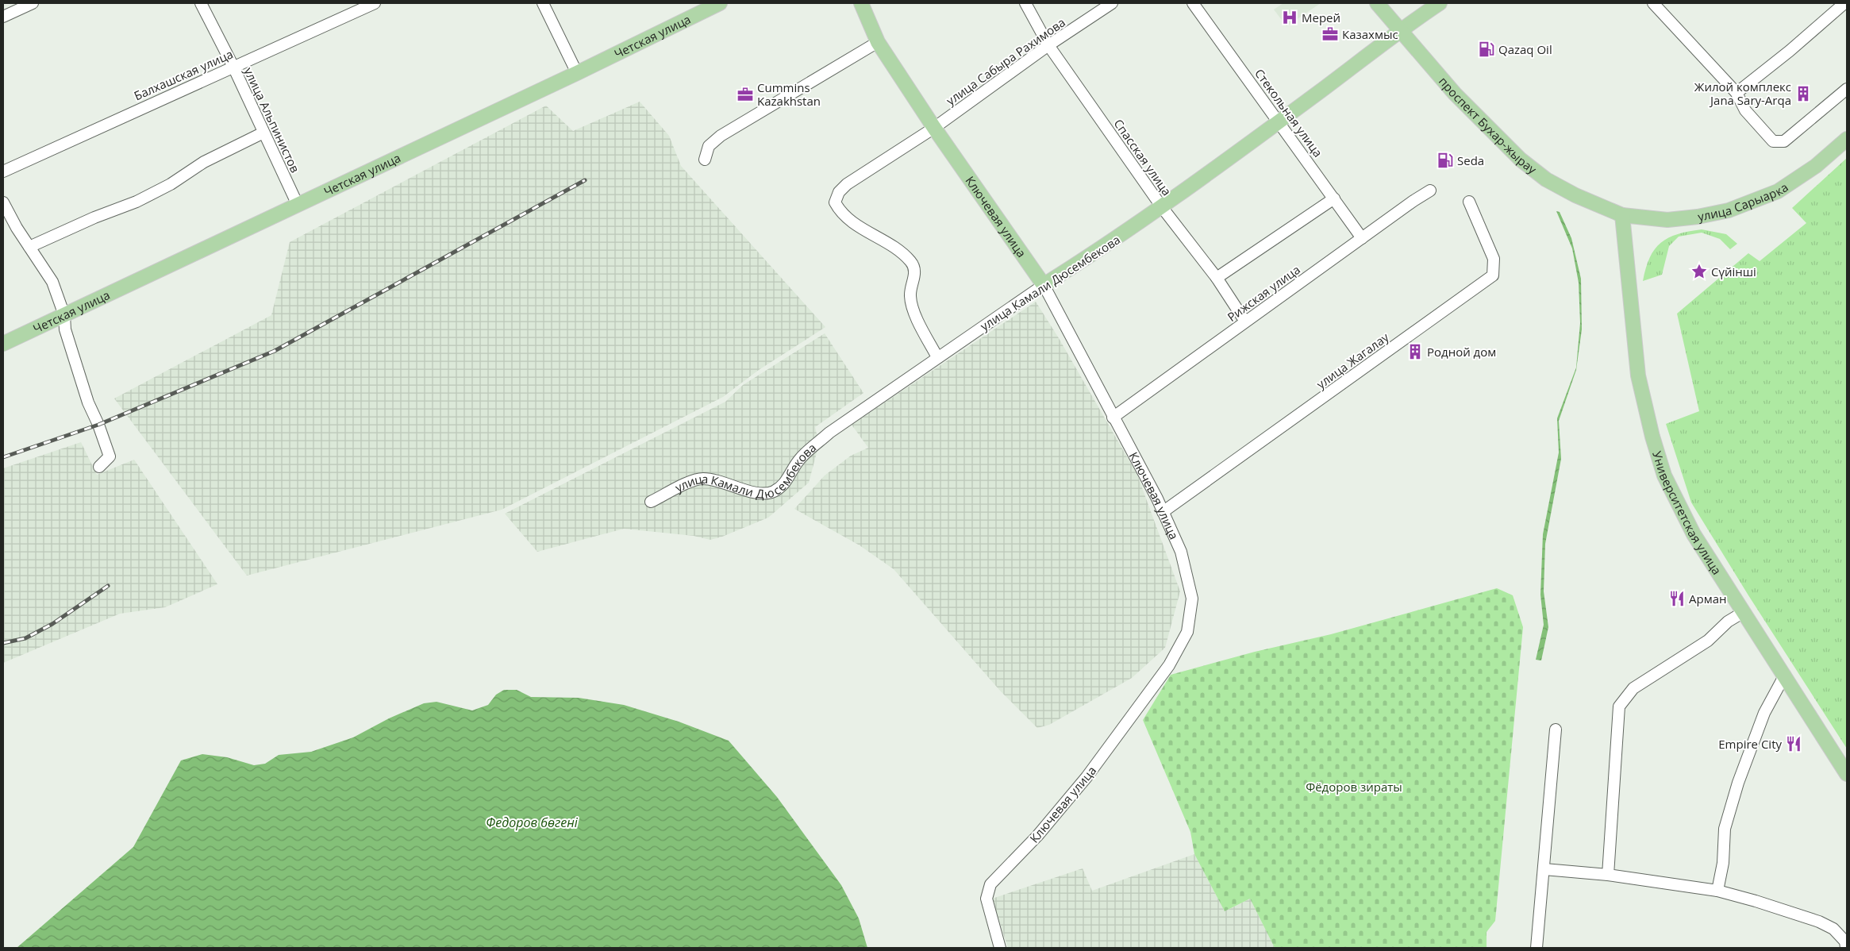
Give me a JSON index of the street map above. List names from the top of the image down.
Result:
{
  "streets": {
    "main road": [
      "Четская улица",
      "проспект Бухар-жырау",
      "улица Сарыарка",
      "Ключевая улица",
      "улица Камали Дюсембекова",
      "Университетская улица"
    ],
    "street": [
      "улица Сабыра Рахимова",
      "Балхашская улица",
      "Стекольная улица",
      "улица Альпинистов",
      "Спасская улица",
      "Рижская улица",
      "улица Жагалау"
    ]
  },
  "crossings": [
    ["Четская улица", "улица Альпинистов"],
    ["улица Сабыра Рахимова", "Спасская улица"],
    ["улица Сабыра Рахимова", "Ключевая улица"],
    ["улица Сабыра Рахимова", "улица Камали Дюсембекова"],
    ["Балхашская улица", "улица Альпинистов"],
    ["Стекольная улица", "улица Камали Дюсембекова"],
    ["Стекольная улица", "Рижская улица"],
    ["проспект Бухар-жырау", "улица Сарыарка"],
    ["проспект Бухар-жырау", "улица Камали Дюсембекова"],
    ["проспект Бухар-жырау", "Университетская улица"],
    ["Спасская улица", "улица Камали Дюсембекова"],
    ["Спасская улица", "Рижская улица"],
    ["улица Сарыарка", "Университетская улица"],
    ["Ключевая улица", "улица Камали Дюсембекова"],
    ["Ключевая улица", "Рижская улица"],
    ["Ключевая улица", "улица Жагалау"]
  ],
  "water": ["Федоров бөгені"],
  "parks": ["Фёдоров зираты"],
  "places": {
    "hospital": ["Мерей"],
    "office": ["Казахмыс", "Cummins Kazakhstan"],
    "fuel station": ["Qazaq Oil", "Seda"],
    "building": ["Жилой комплекс Jana Sary-Arqa", "Родной дом"],
    "place": ["Сүйінші"],
    "restaurant": ["Арман", "Empire City"]
  }
}
